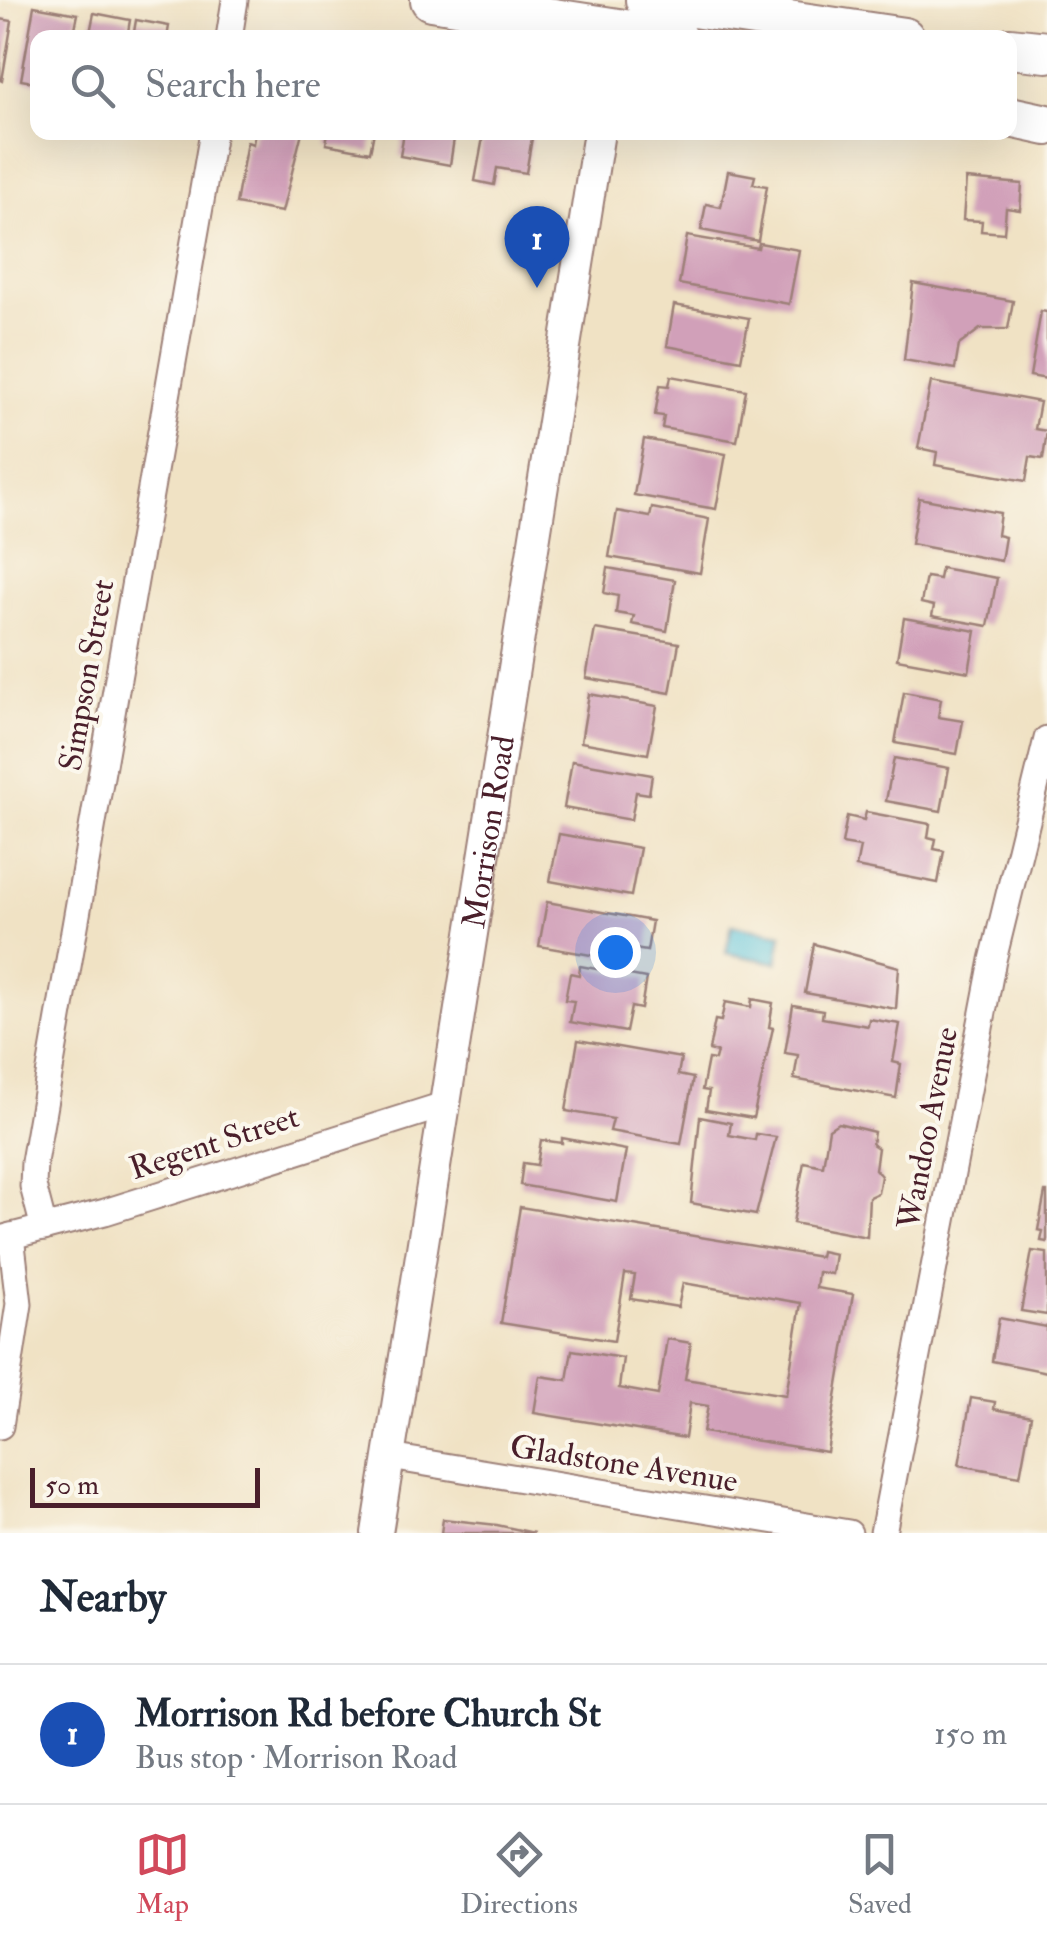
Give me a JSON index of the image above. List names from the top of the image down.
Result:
{
  "streets": {
    "street": [
      "Simpson Street",
      "Morrison Road",
      "Wandoo Avenue",
      "Regent Street",
      "Gladstone Avenue"
    ]
  },
  "crossings": [
    ["Simpson Street", "Regent Street"],
    ["Morrison Road", "Regent Street"],
    ["Morrison Road", "Gladstone Avenue"]
  ],
  "scale_bar": "50 m",
  "page": {
    "search": "Search here",
    "pins": "1",
    "scale": "50 m",
    "heading": "Nearby",
    "list": [
      {
        "mark": "1",
        "name": "Morrison Rd before Church St",
        "note": "Bus stop · Morrison Road",
        "value": "150 m"
      }
    ],
    "nav": ["Map", "Directions", "Saved"]
  }
}
